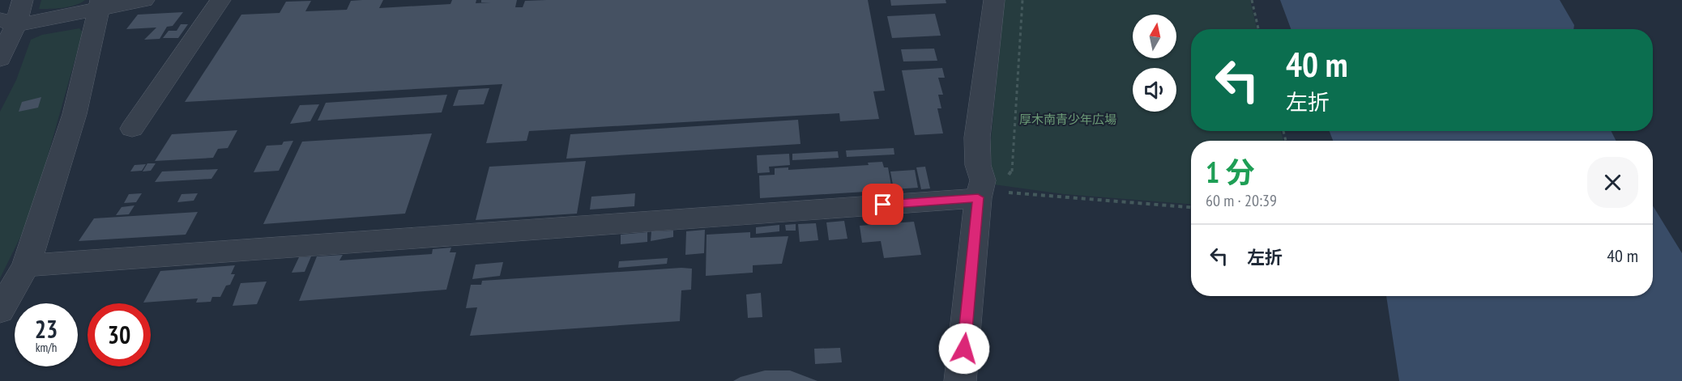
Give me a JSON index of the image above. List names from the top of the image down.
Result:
{
  "parks": ["厚木南青少年広場"],
  "north": "top",
  "page": {
    "turn": ["40 m", "左折"],
    "heading": ["1 分", "60 m · 20:39"],
    "list": [
      {
        "name": "左折",
        "value": "40 m"
      }
    ],
    "speed": "23 km/h",
    "limit": "30"
  }
}
